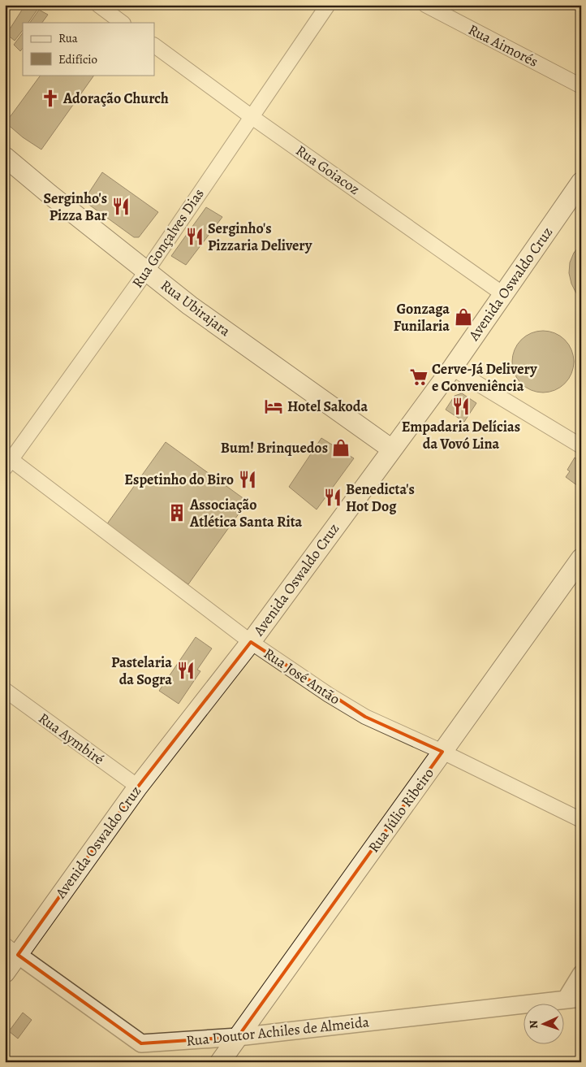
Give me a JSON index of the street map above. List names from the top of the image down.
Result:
{
  "streets": {
    "main road": ["Avenida Oswaldo Cruz", "Rua Ubirajara", "Rua Júlio Ribeiro"],
    "street": [
      "Rua Aimorés",
      "Rua Goiacoz",
      "Rua Gonçalves Dias",
      "Rua José Antão",
      "Rua Aymbiré",
      "Rua Doutor Achiles de Almeida"
    ]
  },
  "crossings": [
    ["Rua Goiacoz", "Rua Gonçalves Dias"],
    ["Rua Goiacoz", "Avenida Oswaldo Cruz"],
    ["Rua Gonçalves Dias", "Rua Ubirajara"],
    ["Rua Gonçalves Dias", "Rua José Antão"],
    ["Avenida Oswaldo Cruz", "Rua Ubirajara"],
    ["Avenida Oswaldo Cruz", "Rua José Antão"],
    ["Avenida Oswaldo Cruz", "Rua Aymbiré"],
    ["Avenida Oswaldo Cruz", "Rua Doutor Achiles de Almeida"],
    ["Rua José Antão", "Rua Júlio Ribeiro"],
    ["Rua Júlio Ribeiro", "Rua Doutor Achiles de Almeida"]
  ],
  "places": {
    "church": ["Adoração Church"],
    "restaurant": [
      "Serginho's Pizza Bar",
      "Serginho's Pizzaria Delivery",
      "Empadaria Delícias da Vovó Lina",
      "Espetinho do Biro",
      "Benedicta's Hot Dog",
      "Pastelaria da Sogra"
    ],
    "shop": ["Gonzaga Funilaria", "Bum! Brinquedos"],
    "supermarket": ["Cerve-Já Delivery e Conveniência"],
    "hotel": ["Hotel Sakoda"],
    "building": ["Associação Atlética Santa Rita"]
  },
  "legend": ["Rua", "Edifício"],
  "north": "left"
}
